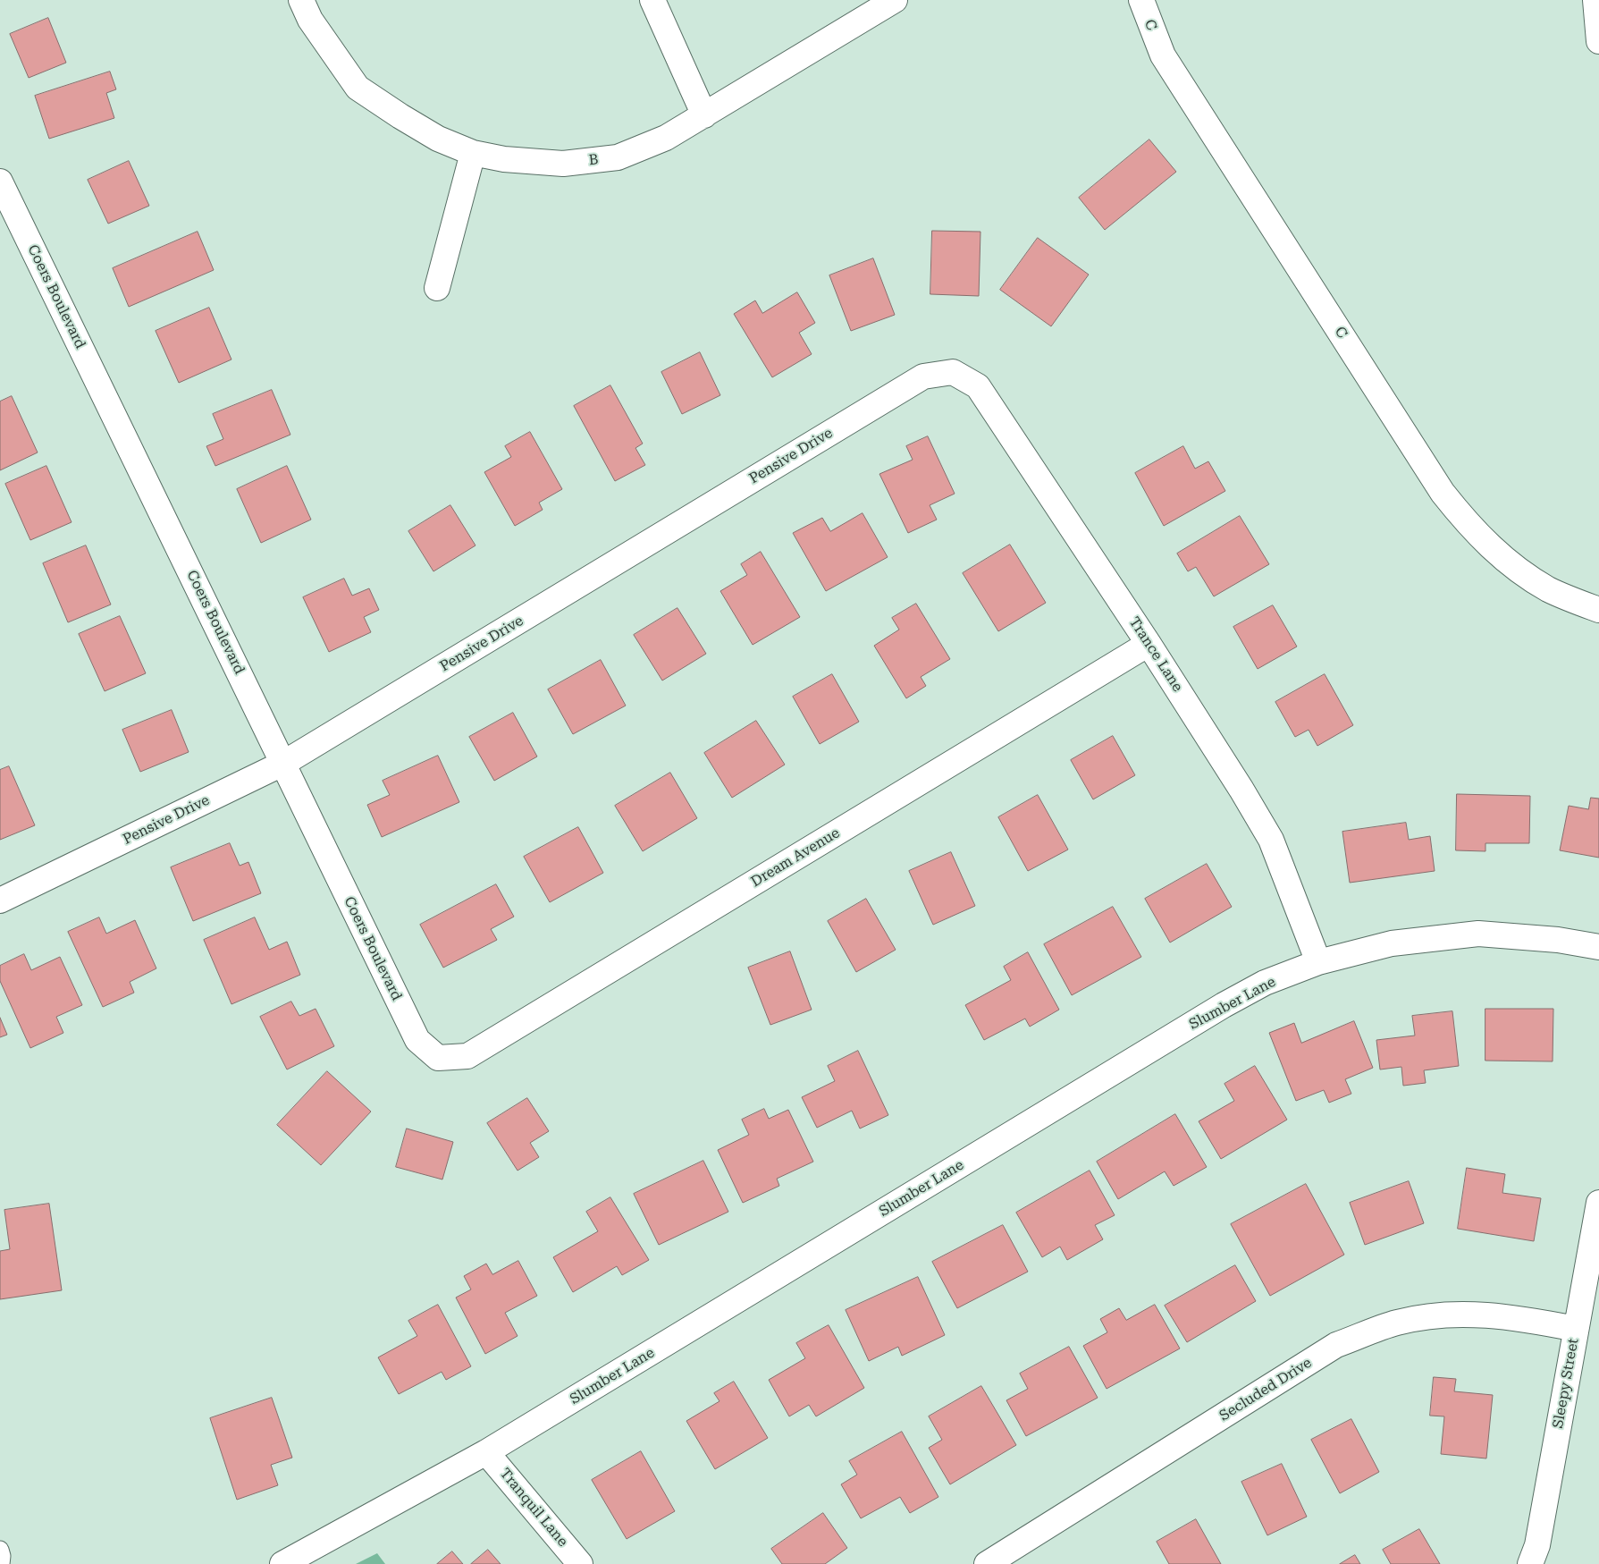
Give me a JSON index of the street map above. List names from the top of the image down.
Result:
{
  "streets": {
    "street": [
      "C",
      "B",
      "Coers Boulevard",
      "Pensive Drive",
      "Trance Lane",
      "Dream Avenue",
      "Slumber Lane",
      "Sleepy Street",
      "Secluded Drive",
      "Tranquil Lane"
    ]
  },
  "crossings": [
    ["Coers Boulevard", "Pensive Drive"],
    ["Coers Boulevard", "Dream Avenue"],
    ["Pensive Drive", "Trance Lane"],
    ["Trance Lane", "Dream Avenue"],
    ["Trance Lane", "Slumber Lane"],
    ["Slumber Lane", "Tranquil Lane"],
    ["Sleepy Street", "Secluded Drive"]
  ]
}
